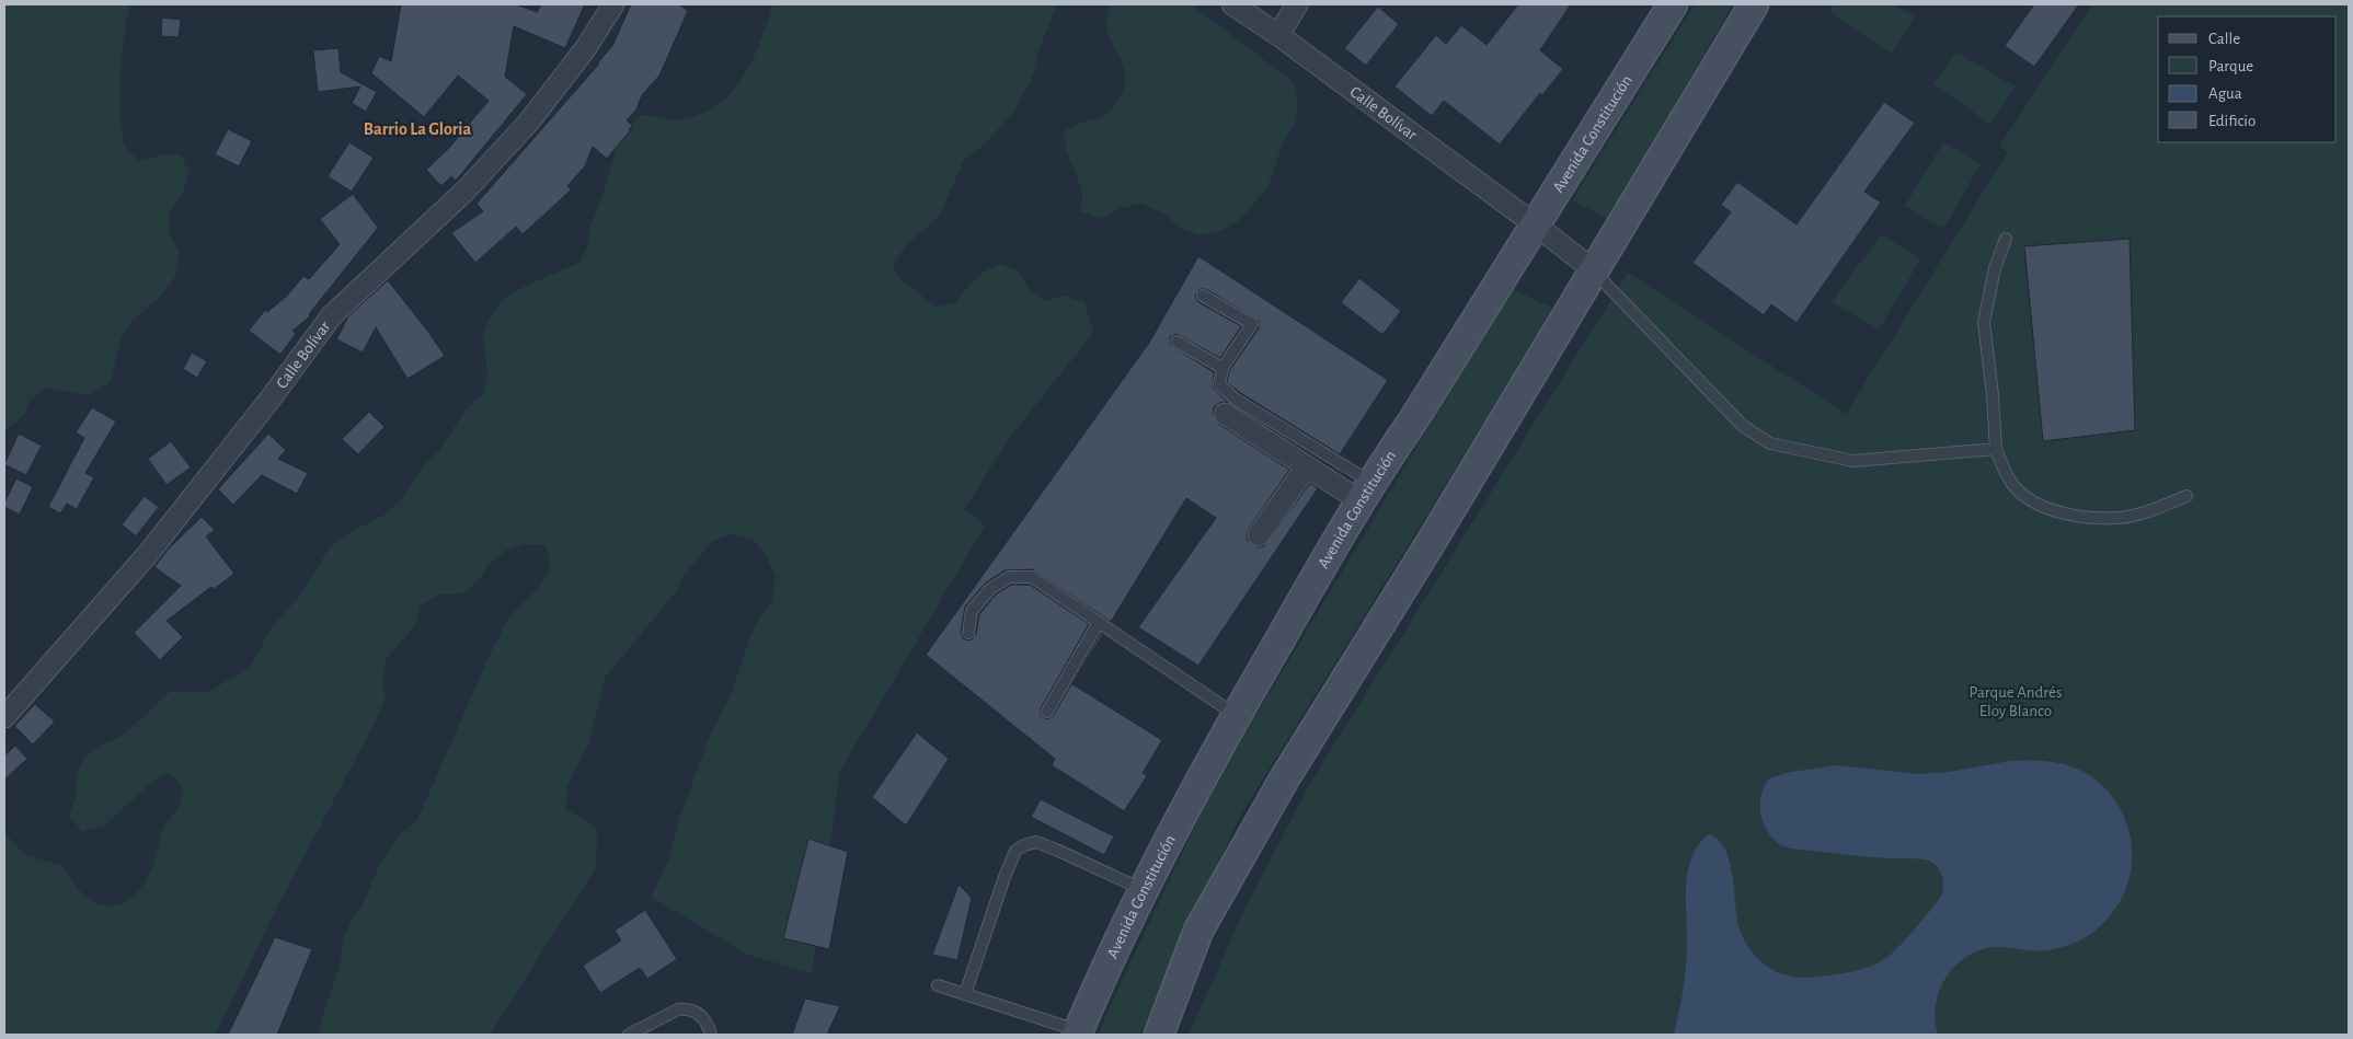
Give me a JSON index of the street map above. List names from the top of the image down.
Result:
{
  "streets": {
    "main road": ["Avenida Constitución"],
    "street": ["Calle Bolívar"]
  },
  "crossings": [
    ["Calle Bolívar", "Avenida Constitución"]
  ],
  "districts": ["Barrio La Gloria"],
  "parks": ["Parque Andrés Eloy Blanco"],
  "legend": [
    "Calle",
    "Parque",
    "Agua",
    "Edificio"
  ]
}
